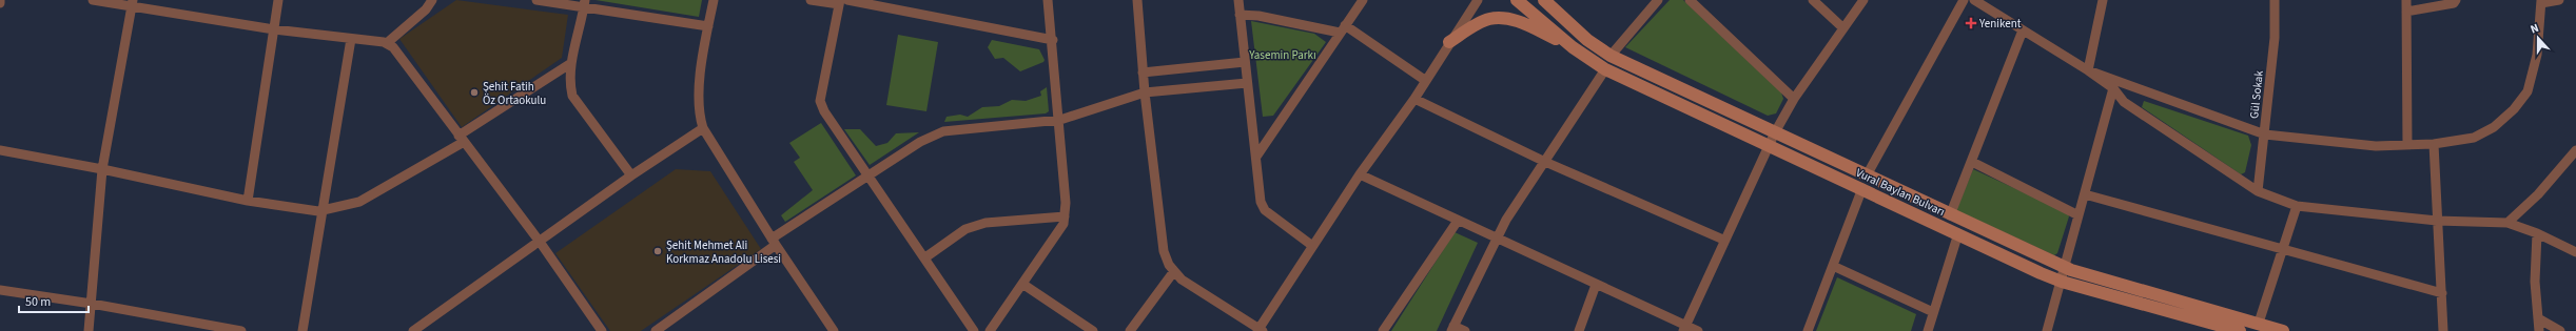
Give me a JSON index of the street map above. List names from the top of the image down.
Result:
{
  "streets": {
    "main road": ["Vural Baylan Bulvarı"],
    "street": ["Gül Sokak"]
  },
  "parks": ["Yasemin Parkı"],
  "places": {
    "health": ["Yenikent"],
    "other": ["Şehit Fatih Öz Ortaokulu", "Şehit Mehmet Ali Korkmaz Anadolu Lisesi"]
  },
  "scale_bar": "50 m",
  "north": "top"
}
